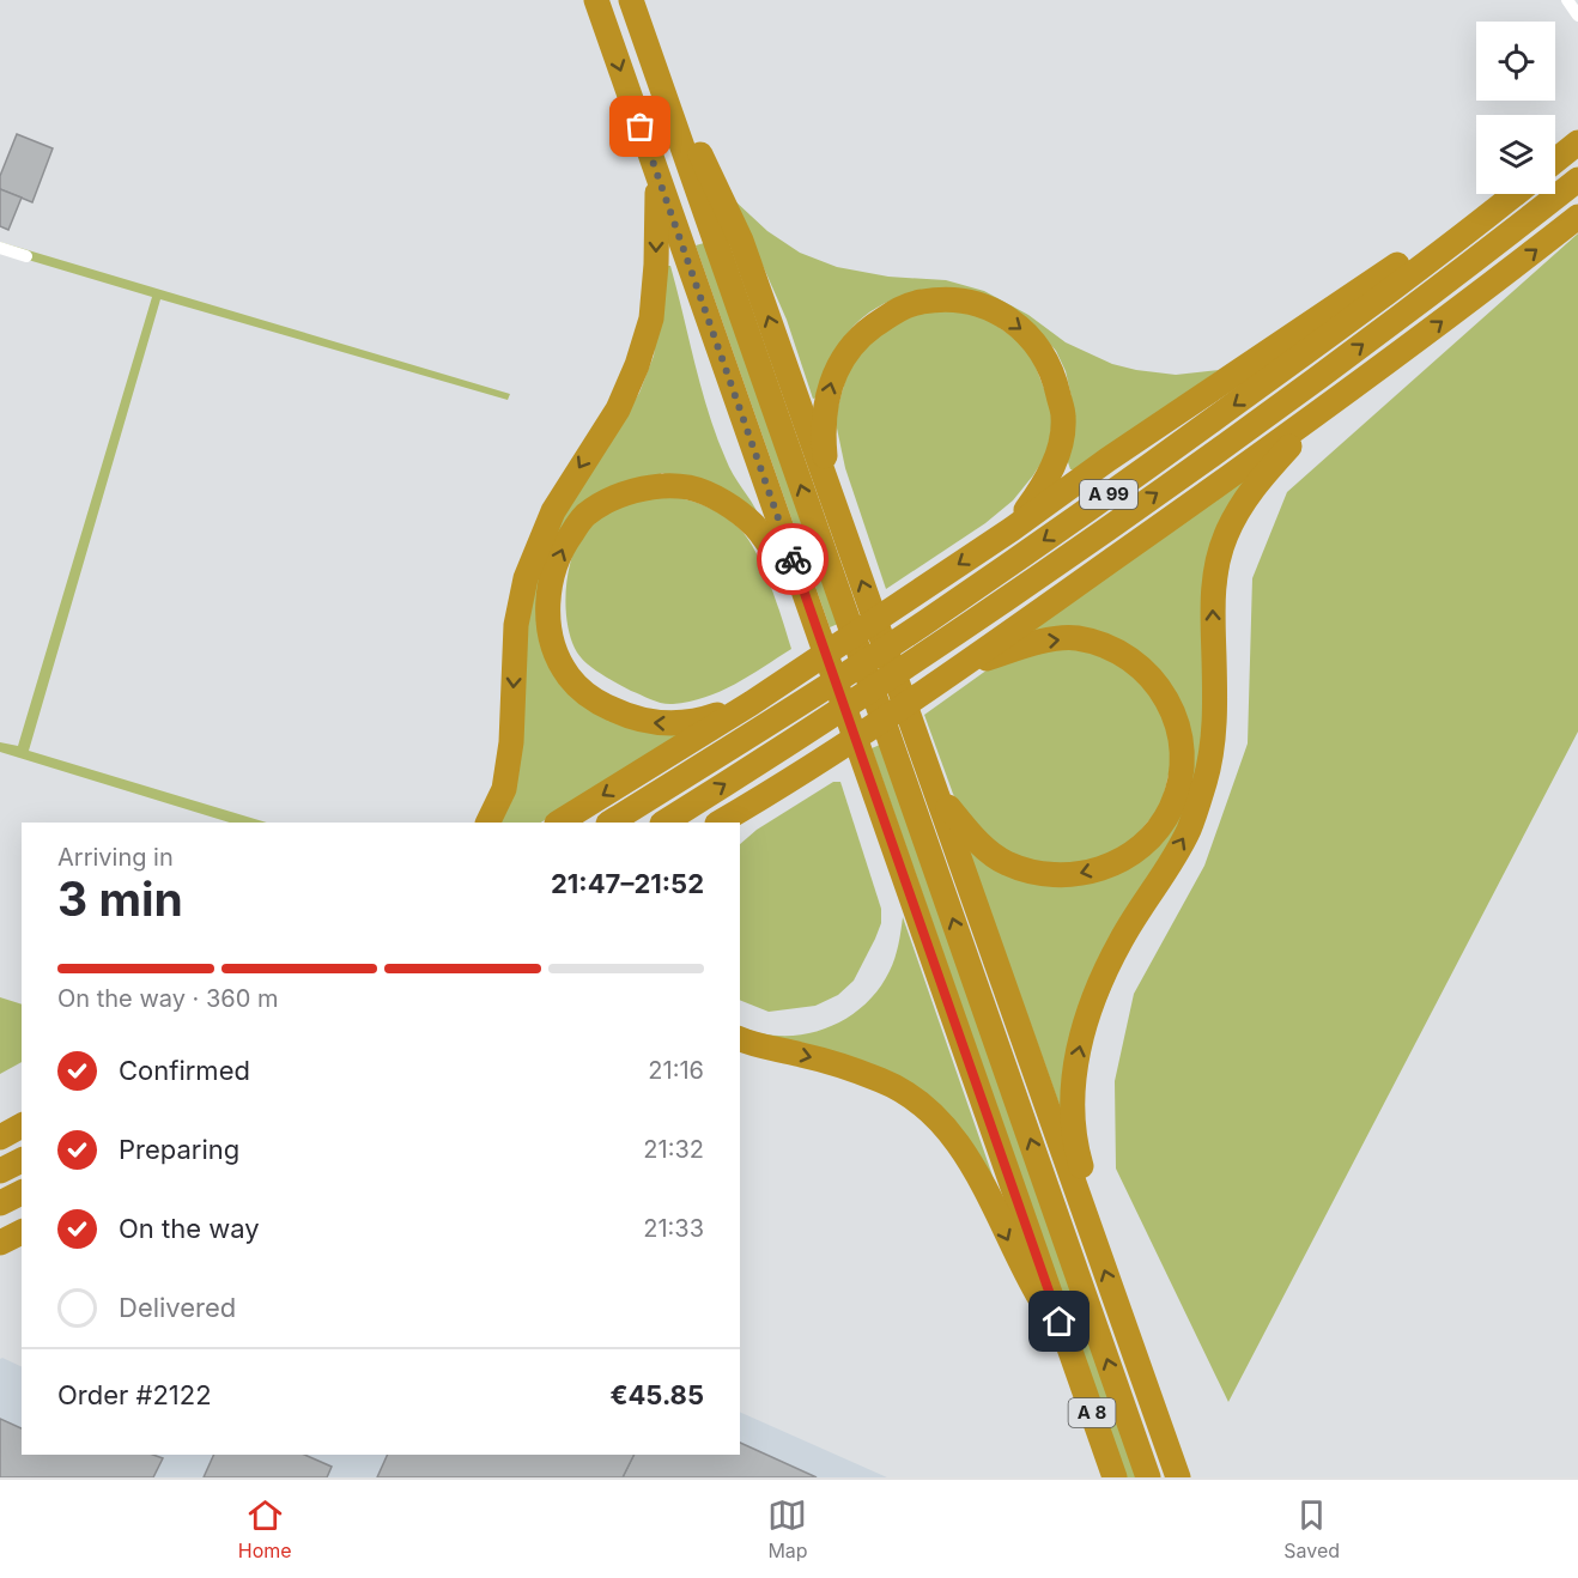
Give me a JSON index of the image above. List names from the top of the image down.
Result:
{
  "streets": {
    "highway": ["A 99", "A 8"]
  },
  "page": {
    "heading": ["3 min", "Arriving in", "21:47–21:52"],
    "panel": ["Order #2122", "€45.85"],
    "bar": "On the way · 360 m",
    "list": [
      ["Confirmed", "21:16"],
      ["Preparing", "21:32"],
      ["On the way", "21:33"],
      "Delivered"
    ],
    "tabs": ["Home", "Map", "Saved"]
  }
}
